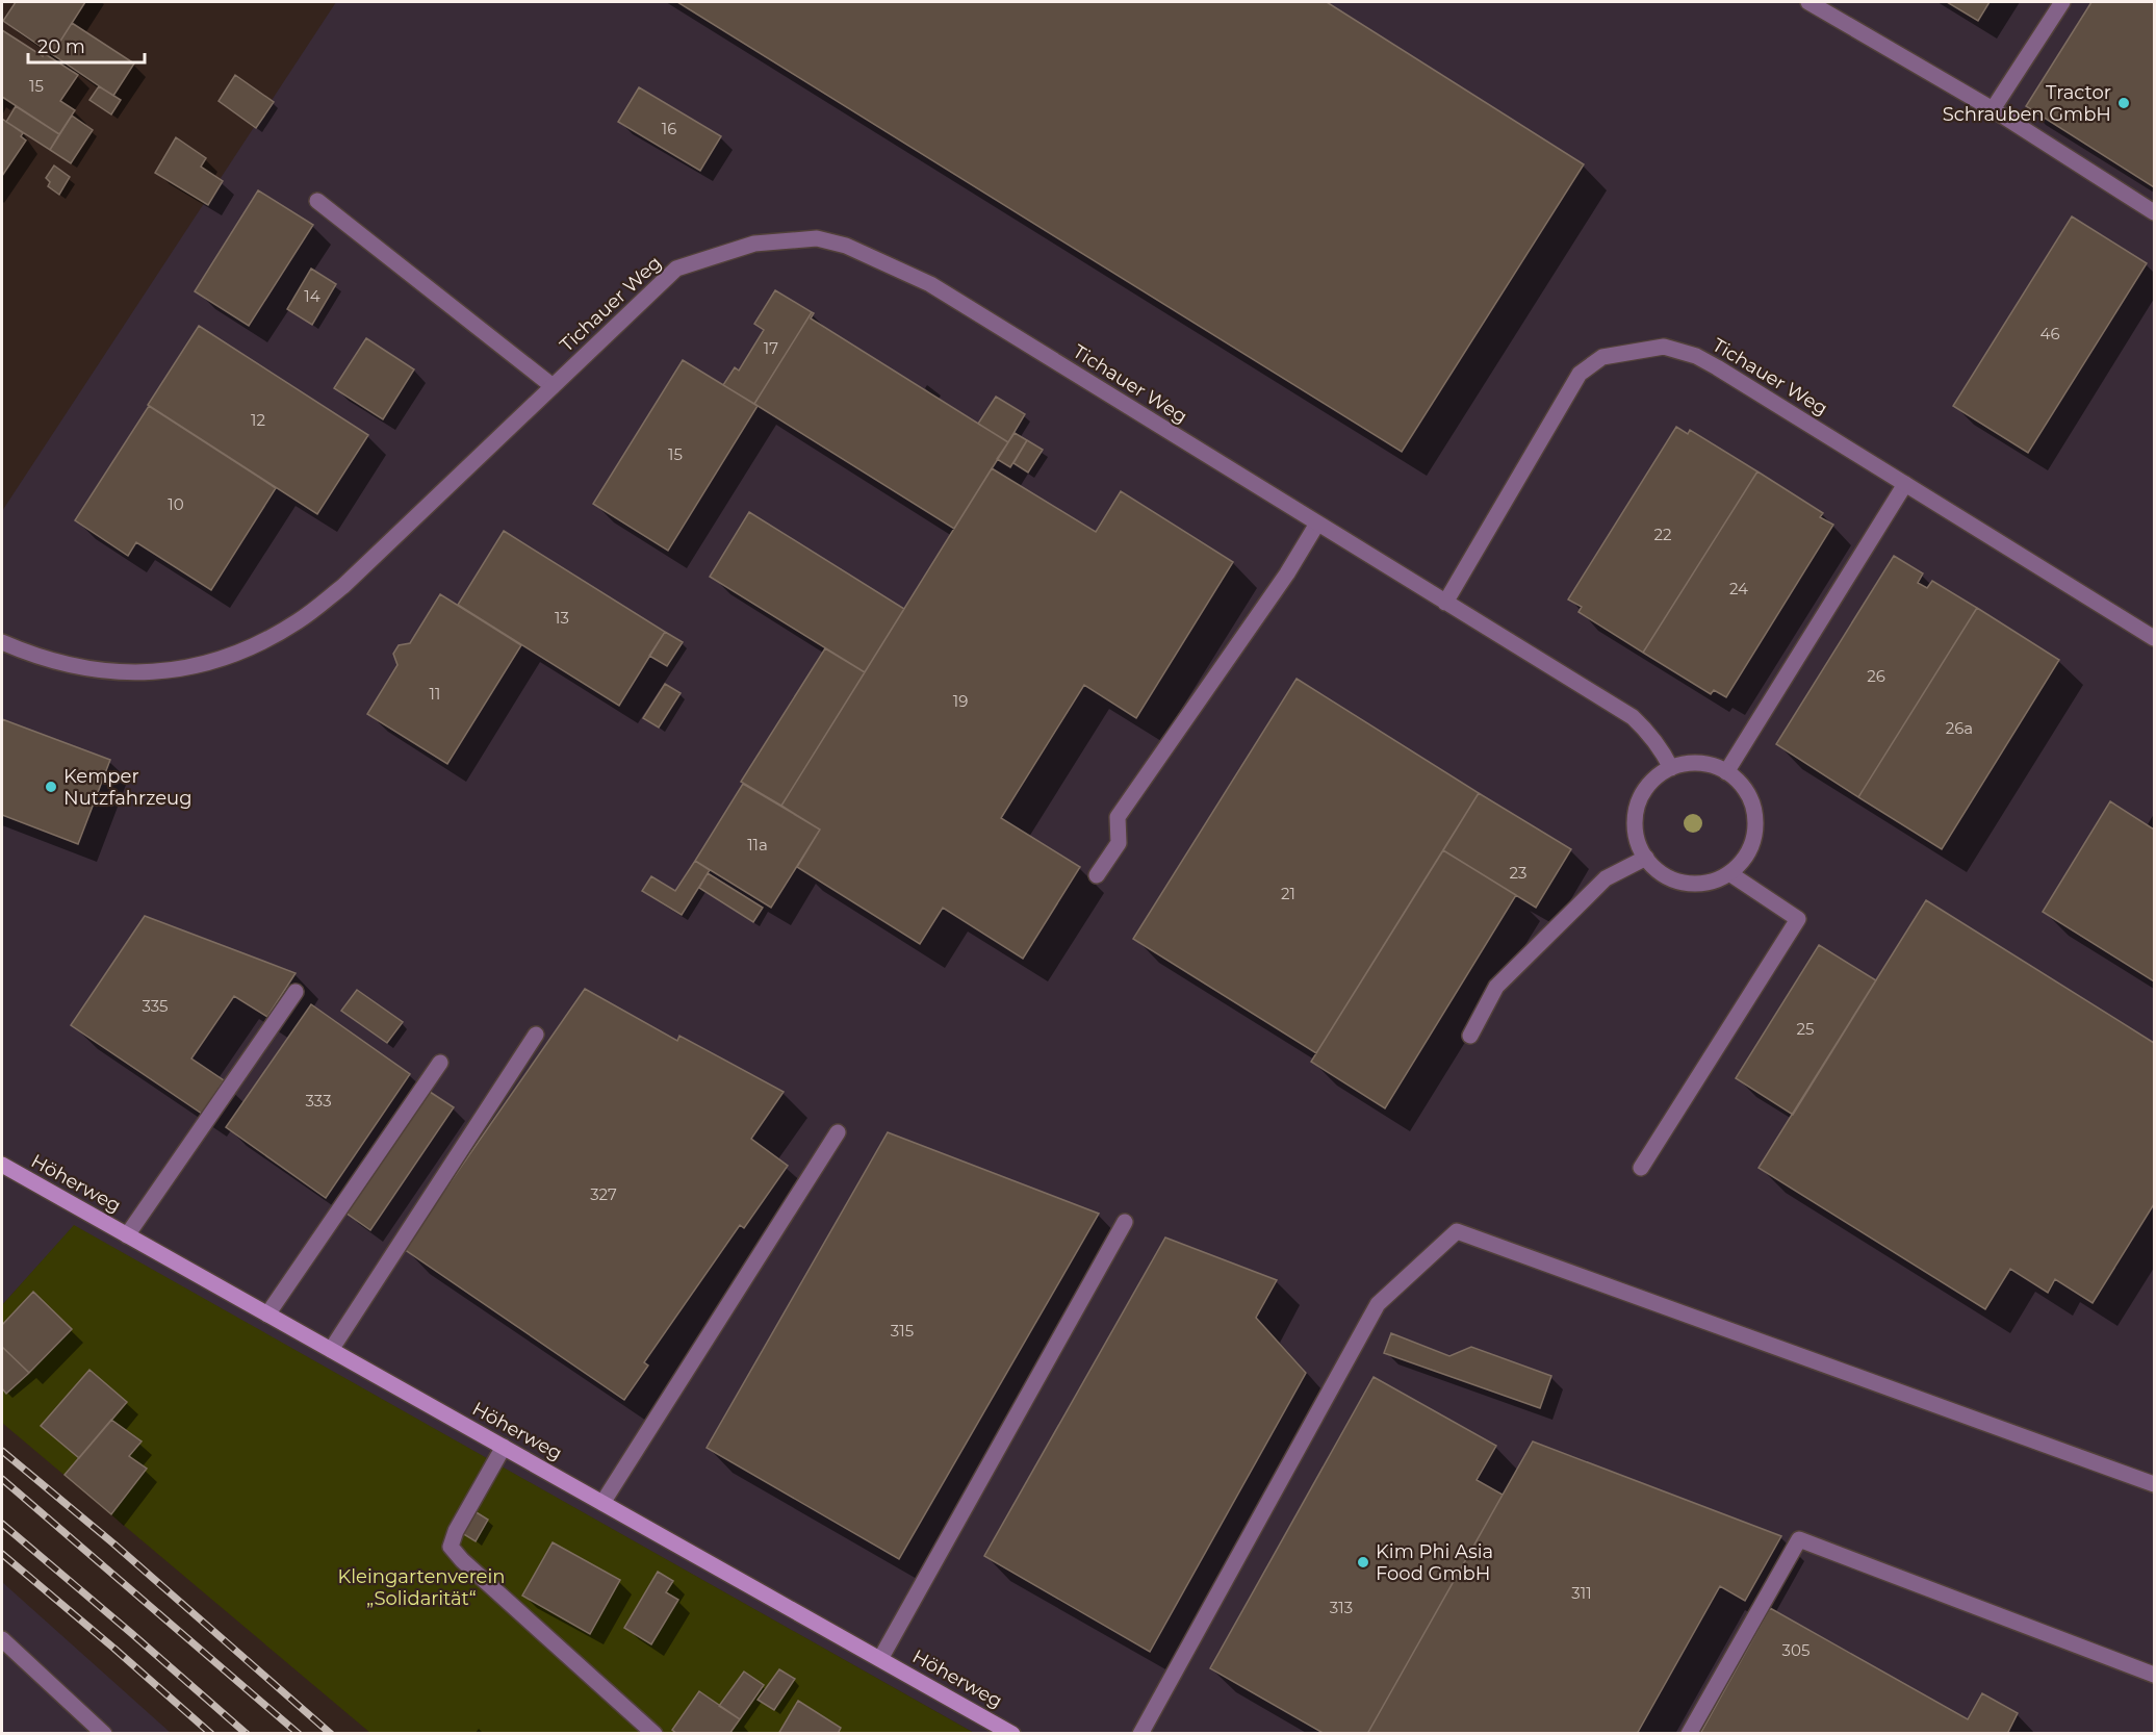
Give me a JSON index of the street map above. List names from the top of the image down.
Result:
{
  "streets": {
    "street": ["Tichauer Weg", "Höherweg"]
  },
  "parks": ["Kleingartenverein „Solidarität“"],
  "places": ["Tractor Schrauben GmbH", "Kemper Nutzfahrzeug", "Kim Phi Asia Food GmbH"],
  "house_numbers": [
    "15",
    "16",
    "14",
    "46",
    "17",
    "12",
    "15",
    "10",
    "22",
    "24",
    "13",
    "26",
    "11",
    "19",
    "26a",
    "11a",
    "23",
    "21",
    "335",
    "25",
    "333",
    "327",
    "315",
    "311",
    "313",
    "305"
  ],
  "scale_bar": "20 m"
}
